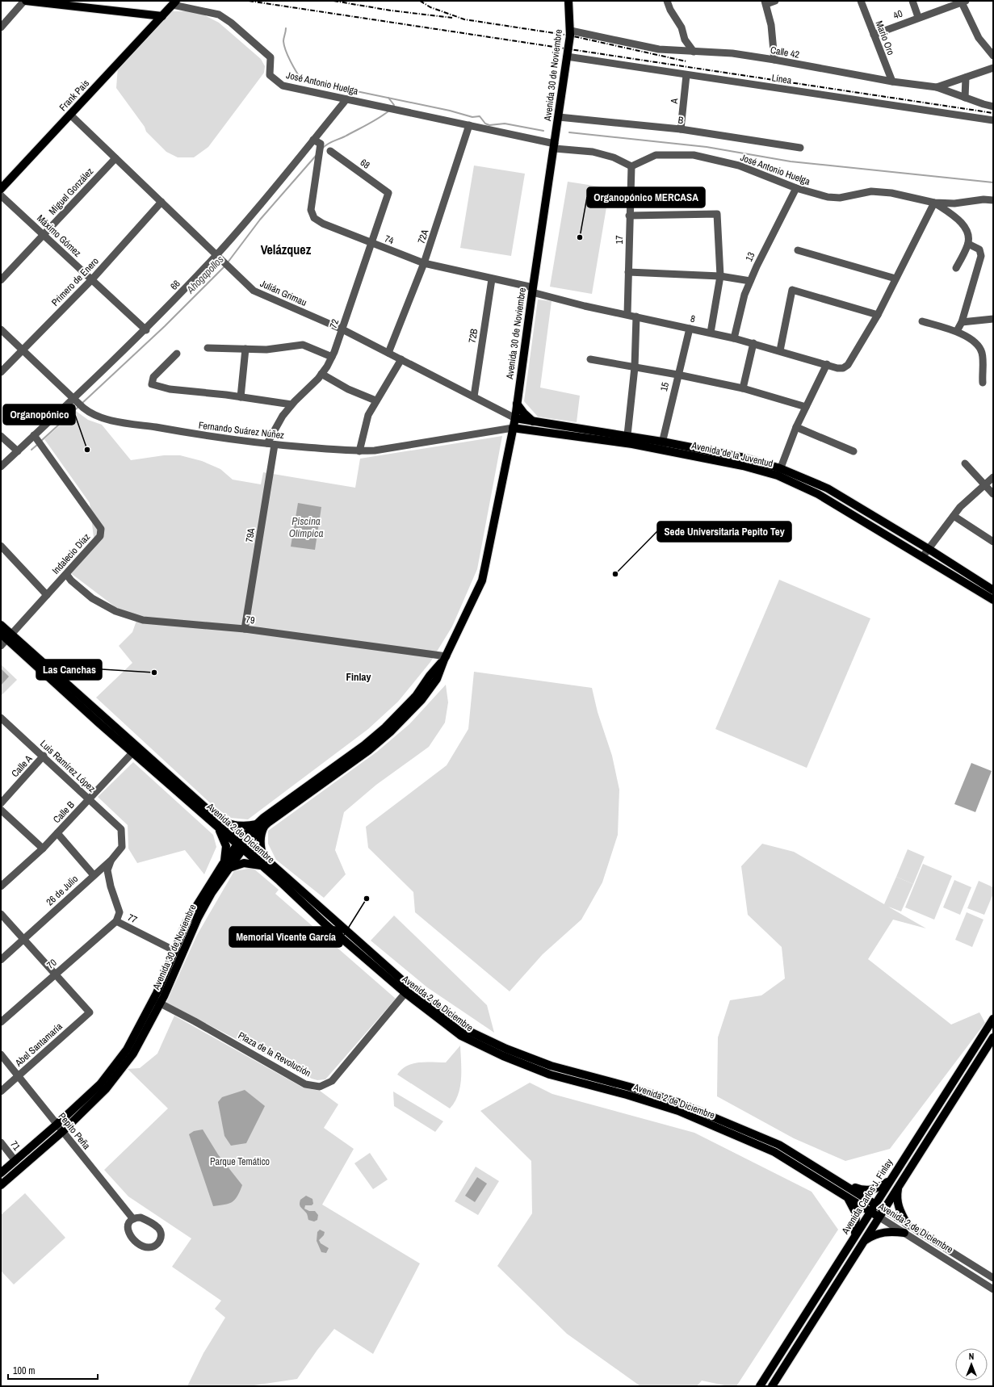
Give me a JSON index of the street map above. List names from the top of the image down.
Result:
{
  "streets": {
    "main road": [
      "Avenida 30 de Noviembre",
      "Frank Pais",
      "Avenida de la Juventud",
      "Avenida 2 de Diciembre",
      "Avenida Carlos J. Finlay"
    ],
    "street": [
      "40",
      "Mario Oro",
      "Calle 42",
      "Línea",
      "José Antonio Huelga",
      "A",
      "B",
      "68",
      "Miguel González",
      "Máximo Gómez",
      "72A",
      "74",
      "17",
      "13",
      "Primero de Enero",
      "66",
      "Julián Grimau",
      "8",
      "72",
      "72B",
      "15",
      "Fernando Suárez Núñez",
      "79A",
      "Indalecio Díaz",
      "79",
      "Calle A",
      "Luis Ramírez López",
      "Calle B",
      "26 de Julio",
      "77",
      "70",
      "Abel Santamaría",
      "Plaza de la Revolución",
      "Pepito Peña",
      "71"
    ]
  },
  "crossings": [
    ["40", "Mario Oro"],
    ["Mario Oro", "Calle 42"],
    ["Calle 42", "Avenida 30 de Noviembre"],
    ["Avenida 30 de Noviembre", "Línea"],
    ["Avenida 30 de Noviembre", "José Antonio Huelga"],
    ["Avenida 30 de Noviembre", "B"],
    ["Avenida 30 de Noviembre", "74"],
    ["Avenida 30 de Noviembre", "Julián Grimau"],
    ["Avenida 30 de Noviembre", "8"],
    ["Avenida 30 de Noviembre", "Fernando Suárez Núñez"],
    ["Avenida 30 de Noviembre", "Avenida de la Juventud"],
    ["Avenida 30 de Noviembre", "79"],
    ["Avenida 30 de Noviembre", "Avenida 2 de Diciembre"],
    ["Avenida 30 de Noviembre", "77"],
    ["Avenida 30 de Noviembre", "Plaza de la Revolución"],
    ["Avenida 30 de Noviembre", "Pepito Peña"],
    ["Avenida 30 de Noviembre", "71"],
    ["Línea", "A"],
    ["José Antonio Huelga", "Frank Pais"],
    ["José Antonio Huelga", "72A"],
    ["José Antonio Huelga", "17"],
    ["José Antonio Huelga", "13"],
    ["José Antonio Huelga", "66"],
    ["Frank Pais", "Julián Grimau"],
    ["A", "B"],
    ["68", "72"],
    ["Miguel González", "Máximo Gómez"],
    ["Miguel González", "Julián Grimau"],
    ["Máximo Gómez", "Primero de Enero"],
    ["Máximo Gómez", "66"],
    ["72A", "74"],
    ["72A", "Julián Grimau"],
    ["74", "66"],
    ["74", "8"],
    ["74", "72"],
    ["74", "72B"],
    ["17", "8"],
    ["13", "8"],
    ["Primero de Enero", "Julián Grimau"],
    ["Primero de Enero", "Fernando Suárez Núñez"],
    ["66", "Julián Grimau"],
    ["66", "Fernando Suárez Núñez"],
    ["66", "Indalecio Díaz"],
    ["Julián Grimau", "72"],
    ["Julián Grimau", "72B"],
    ["Julián Grimau", "Avenida de la Juventud"],
    ["8", "15"],
    ["72", "Fernando Suárez Núñez"],
    ["72", "79A"],
    ["15", "Avenida de la Juventud"],
    ["Fernando Suárez Núñez", "Avenida de la Juventud"],
    ["Fernando Suárez Núñez", "79A"],
    ["79A", "79"],
    ["Indalecio Díaz", "79"],
    ["Indalecio Díaz", "Avenida 2 de Diciembre"],
    ["Calle A", "Luis Ramírez López"],
    ["Luis Ramírez López", "Calle B"],
    ["Luis Ramírez López", "26 de Julio"],
    ["Calle B", "Avenida 2 de Diciembre"],
    ["Avenida 2 de Diciembre", "Plaza de la Revolución"],
    ["Avenida 2 de Diciembre", "Avenida Carlos J. Finlay"],
    ["26 de Julio", "77"],
    ["77", "70"],
    ["70", "Abel Santamaría"],
    ["Abel Santamaría", "Pepito Peña"]
  ],
  "districts": ["Velázquez", "Finlay"],
  "water": ["Ahogapollos", "Piscina Olímpica"],
  "parks": ["Parque Temático"],
  "places": [
    "Organopónico MERCASA",
    "Organopónico",
    "Sede Universitaria Pepito Tey",
    "Las Canchas",
    "Memorial Vicente García"
  ],
  "scale_bar": "100 m",
  "north": "top"
}
